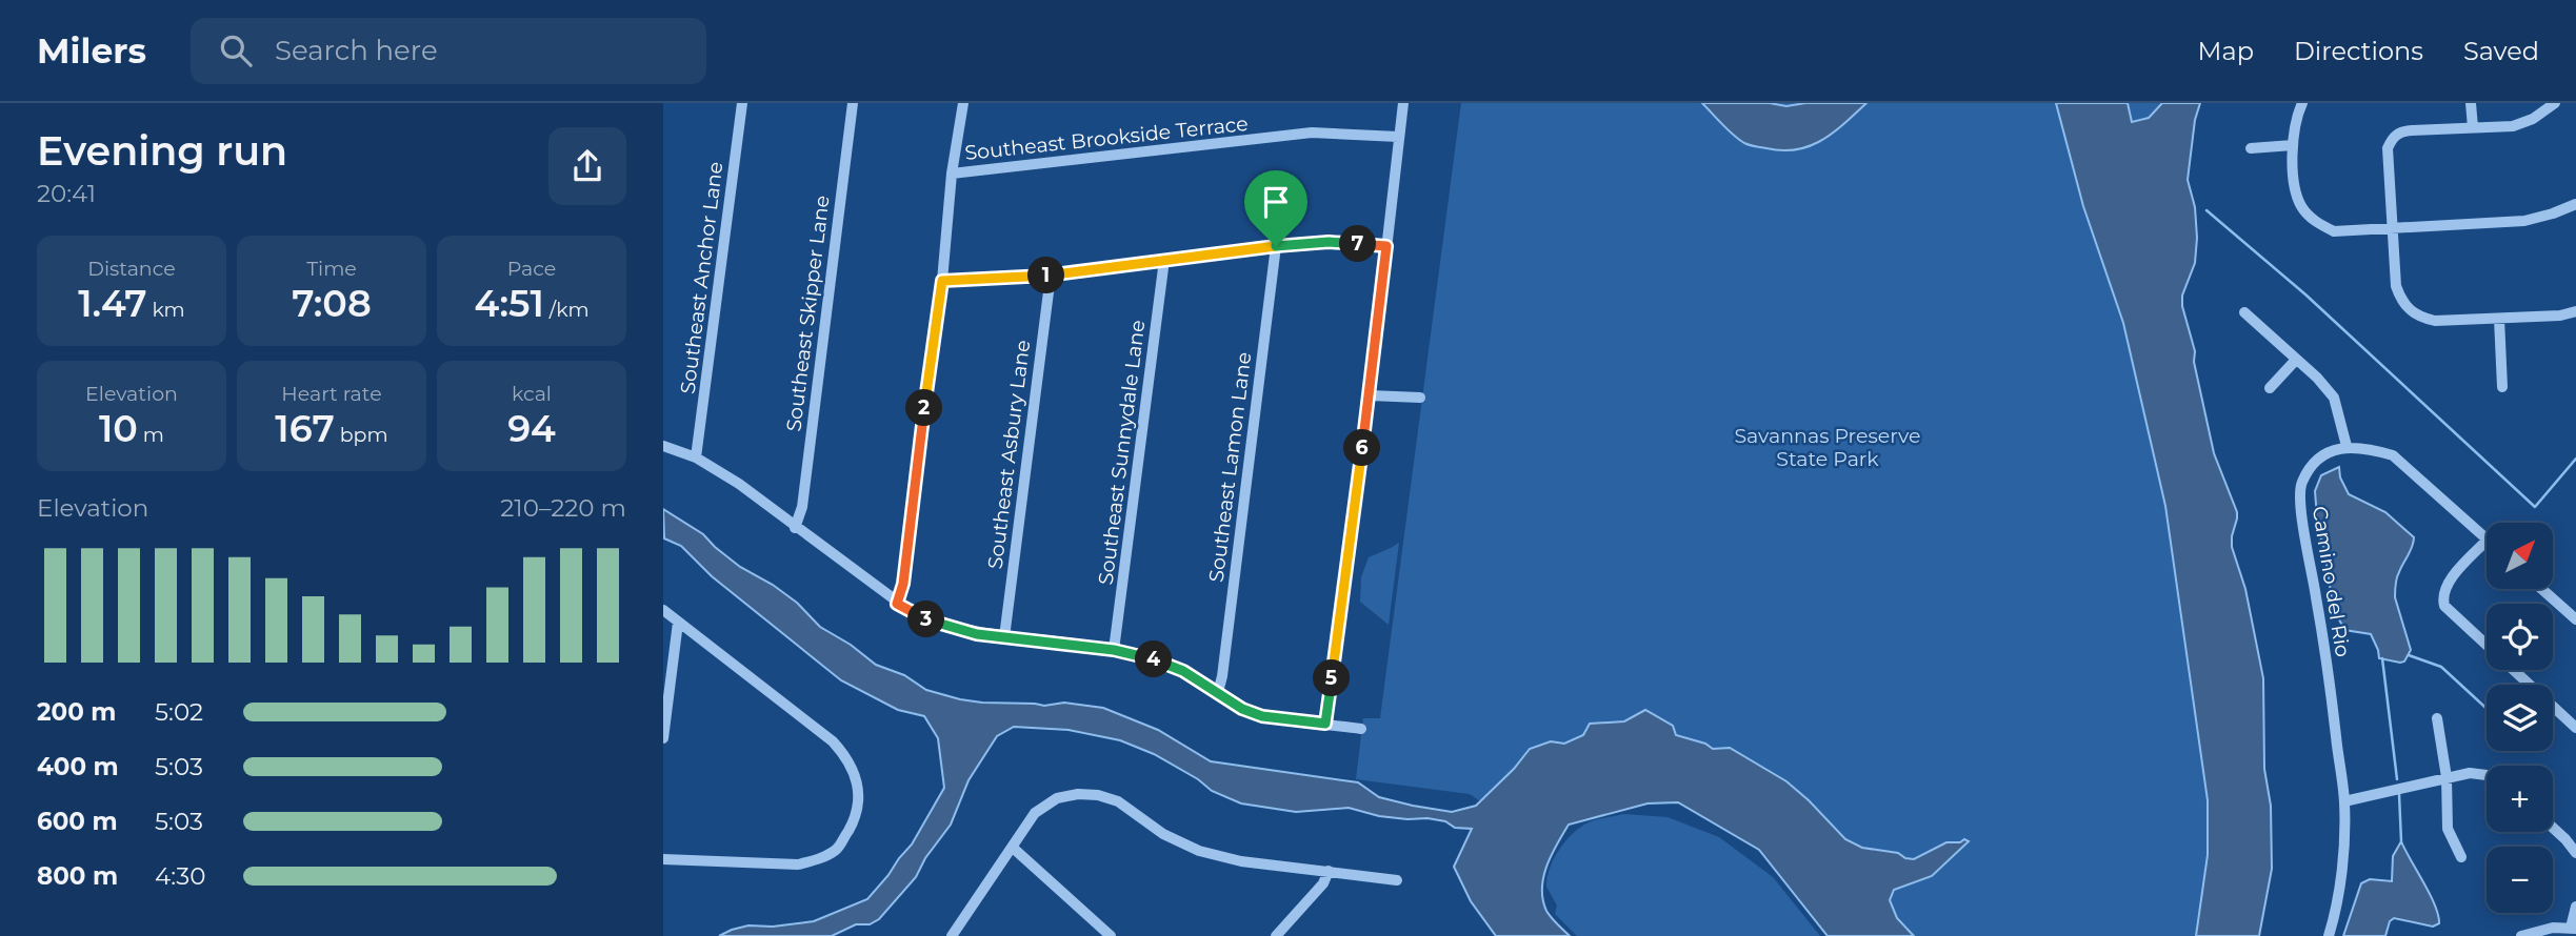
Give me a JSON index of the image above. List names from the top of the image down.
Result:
{
  "streets": {
    "street": [
      "Southeast Brookside Terrace",
      "Southeast Anchor Lane",
      "Southeast Skipper Lane",
      "Southeast Sunnydale Lane",
      "Southeast Asbury Lane",
      "Southeast Lamon Lane",
      "Camino del Rio"
    ]
  },
  "parks": ["Savannas Preserve State Park"],
  "north": "top right",
  "page": {
    "header": "Milers",
    "search": "Search here",
    "nav": ["Map", "Directions", "Saved"],
    "heading": ["Evening run", "20:41"],
    "pins": [
      "7",
      "1",
      "2",
      "6",
      "3",
      "4",
      "5"
    ],
    "stats": [
      ["Distance", "1.47 km"],
      ["Time", "7:08"],
      ["Pace", "4:51 /km"],
      ["Elevation", "10 m"],
      ["Heart rate", "167 bpm"],
      ["kcal", "94"]
    ],
    "chart": ["Elevation", "210–220 m"],
    "map_buttons": ["+", "−"],
    "list": [
      {
        "name": "200 m",
        "note": "5:02"
      },
      {
        "name": "400 m",
        "note": "5:03"
      },
      {
        "name": "600 m",
        "note": "5:03"
      },
      {
        "name": "800 m",
        "note": "4:30"
      }
    ]
  }
}
